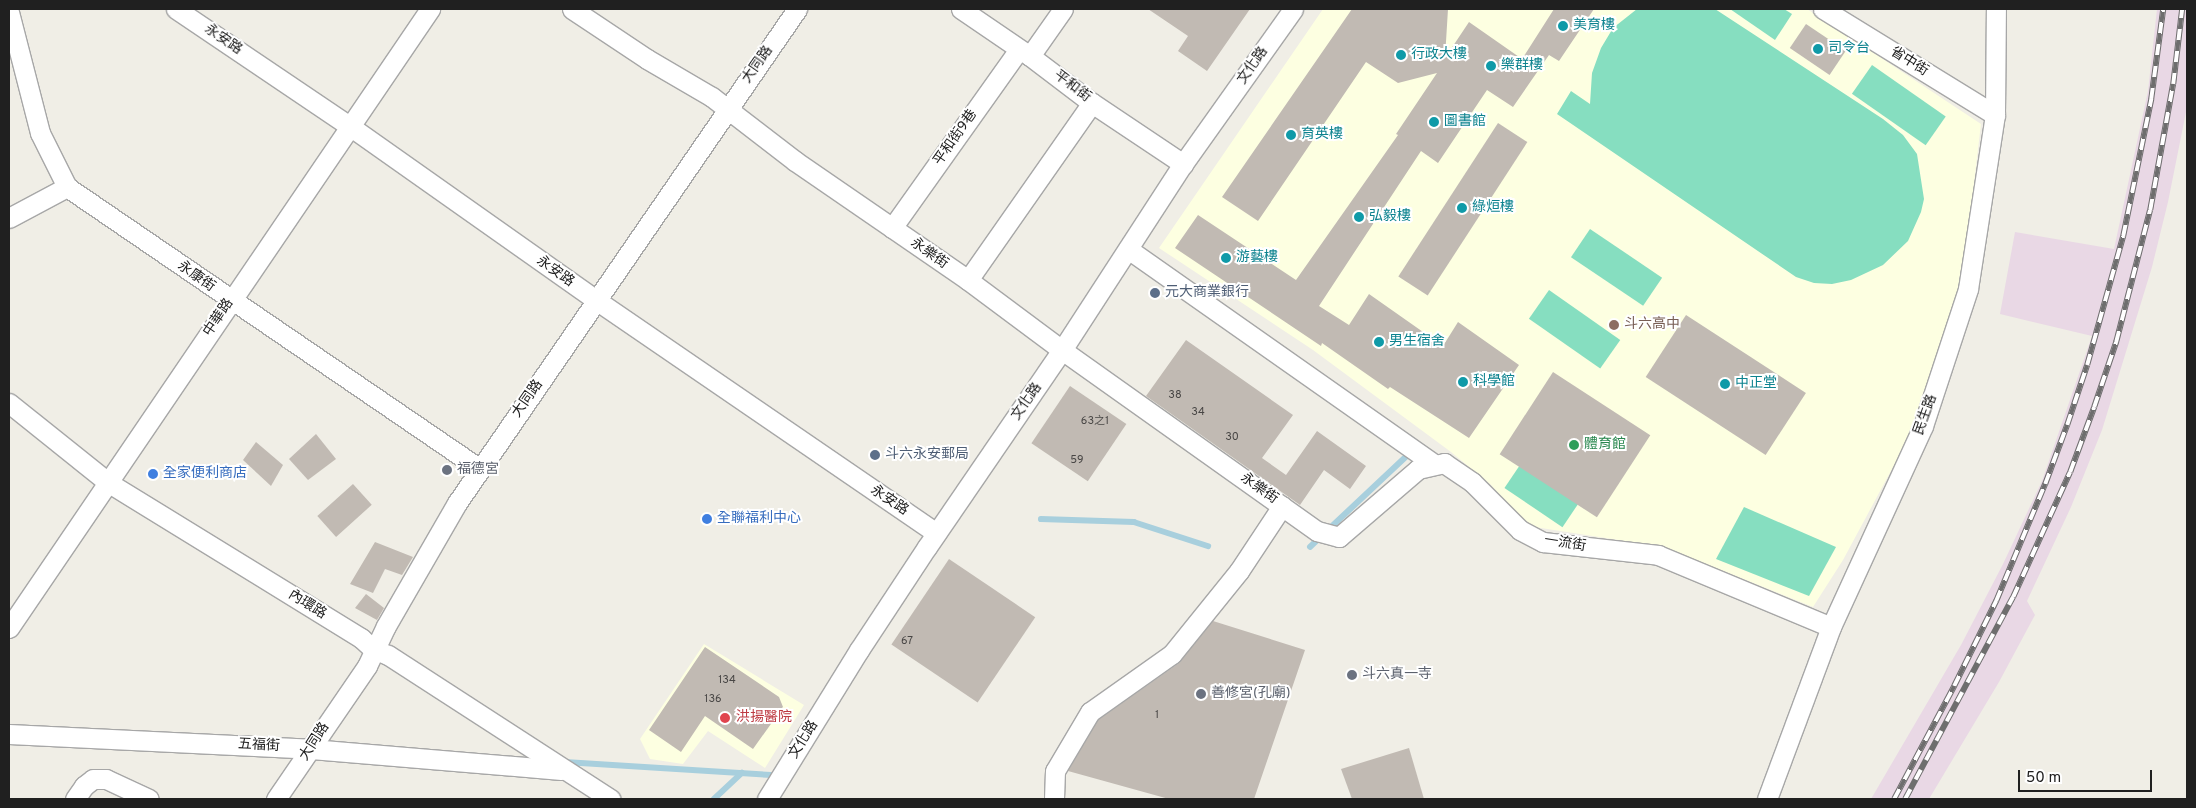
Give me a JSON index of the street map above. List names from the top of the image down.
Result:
{
  "streets": {
    "street": [
      "永安路",
      "省中街",
      "大同路",
      "文化路",
      "平和街",
      "平和街9巷",
      "永樂街",
      "永康街",
      "中華路",
      "民生路",
      "一流街",
      "內環路",
      "五福街"
    ]
  },
  "crossings": [
    ["永安路", "大同路"],
    ["永安路", "文化路"],
    ["永安路", "中華路"],
    ["省中街", "民生路"],
    ["大同路", "永樂街"],
    ["大同路", "永康街"],
    ["大同路", "內環路"],
    ["大同路", "五福街"],
    ["文化路", "平和街"],
    ["文化路", "永樂街"],
    ["文化路", "一流街"],
    ["平和街", "平和街9巷"],
    ["平和街9巷", "永樂街"],
    ["永樂街", "一流街"],
    ["永康街", "中華路"],
    ["中華路", "內環路"],
    ["民生路", "一流街"],
    ["內環路", "五福街"]
  ],
  "places": [
    "美育樓",
    "司令台",
    "行政大樓",
    "樂群樓",
    "圖書館",
    "育英樓",
    "綠烜樓",
    "弘毅樓",
    "游藝樓",
    "元大商業銀行",
    "斗六高中",
    "男生宿舍",
    "科學館",
    "中正堂",
    "體育館",
    "斗六永安郵局",
    "福德宮",
    "全家便利商店",
    "全聯福利中心",
    "斗六真一寺",
    "善修宮(孔廟)",
    "洪揚醫院"
  ],
  "house_numbers": [
    "38",
    "34",
    "63之1",
    "30",
    "59",
    "67",
    "134",
    "136",
    "1"
  ],
  "scale_bar": "50 m"
}
